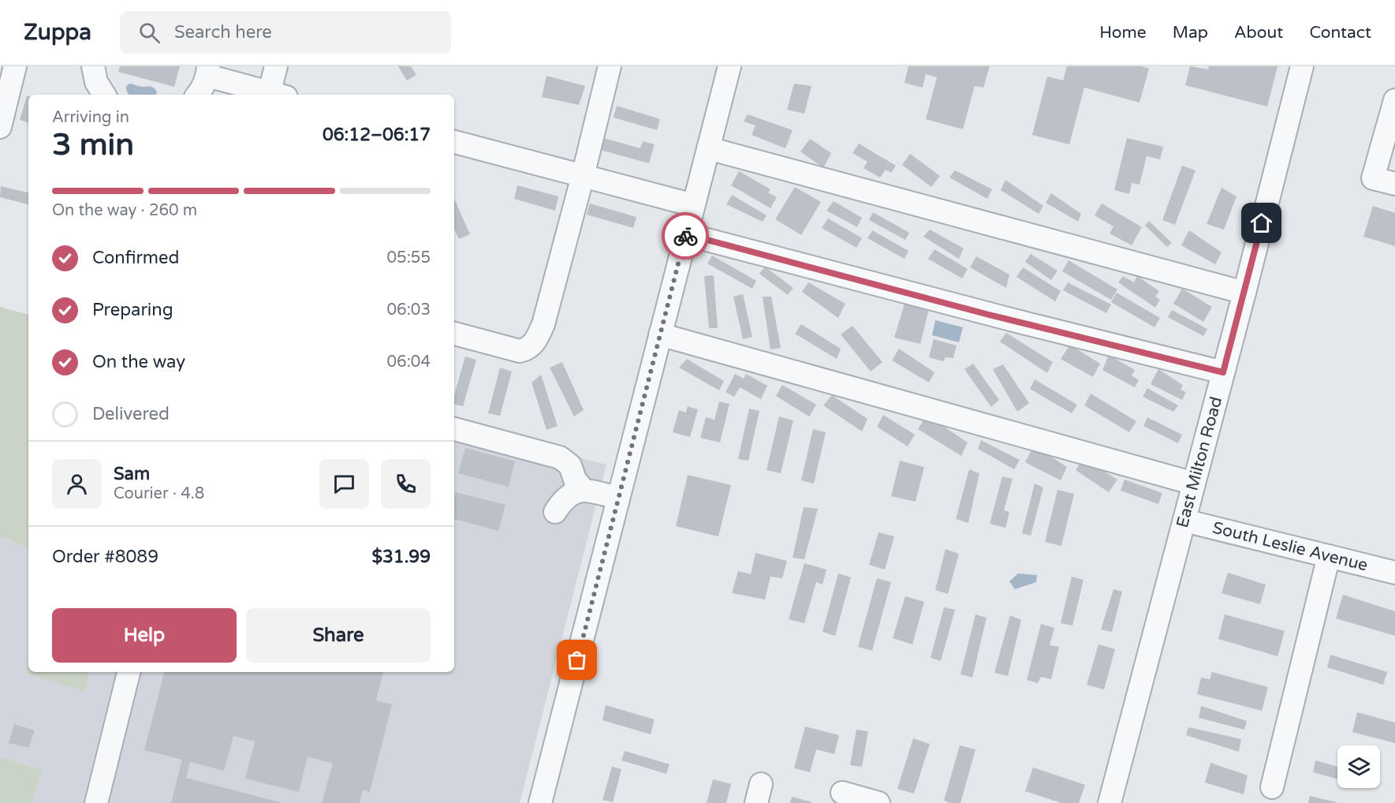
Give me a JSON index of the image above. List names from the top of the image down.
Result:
{
  "streets": {
    "street": ["East Milton Road", "South Leslie Avenue"]
  },
  "crossings": [
    ["East Milton Road", "South Leslie Avenue"]
  ],
  "page": {
    "header": "Zuppa",
    "search": "Search here",
    "nav": [
      "Home",
      "Map",
      "About",
      "Contact"
    ],
    "heading": ["3 min", "Arriving in", "06:12–06:17"],
    "panel": [
      "Sam",
      "Courier · 4.8",
      "Order #8089",
      "$31.99"
    ],
    "bar": "On the way · 260 m",
    "list": [
      ["Confirmed", "05:55"],
      ["Preparing", "06:03"],
      ["On the way", "06:04"],
      "Delivered"
    ],
    "buttons": ["Help", "Share"]
  }
}
